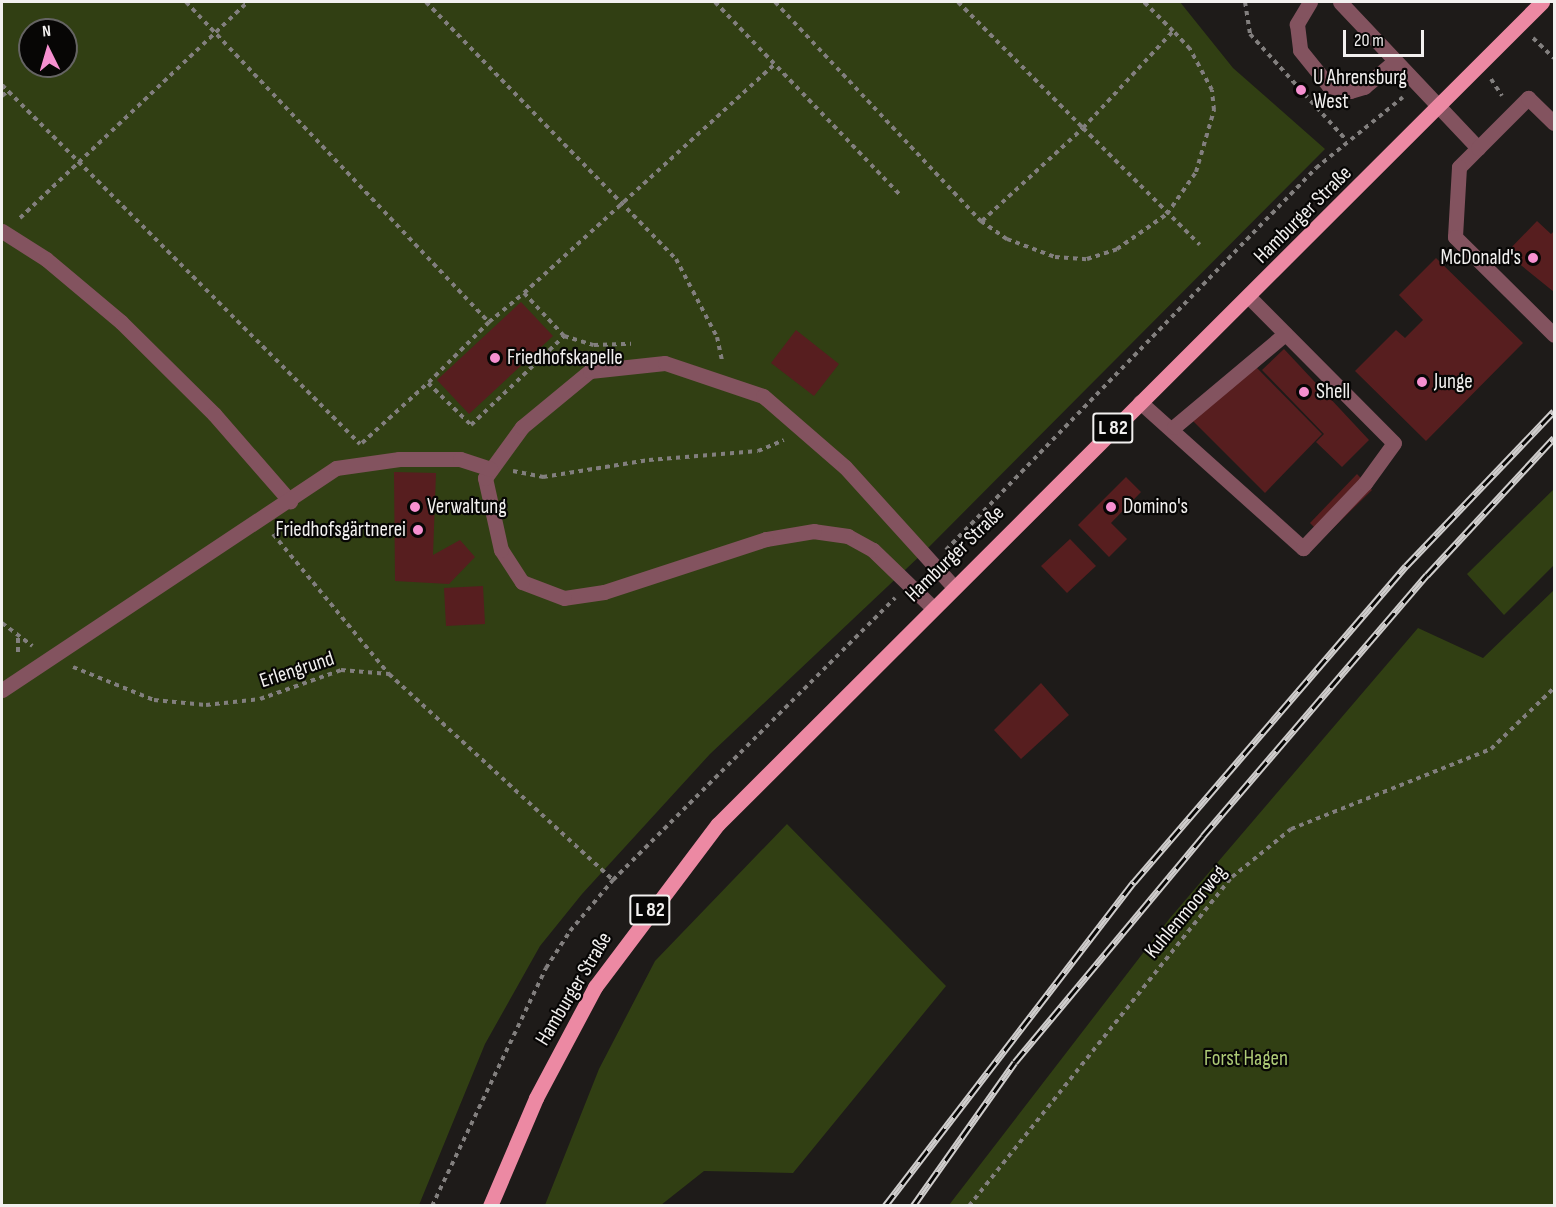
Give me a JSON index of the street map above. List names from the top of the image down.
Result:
{
  "streets": {
    "main road": ["Hamburger Straße", "L 82"],
    "path": ["Erlengrund", "Kuhlenmoorweg"]
  },
  "parks": ["Forst Hagen"],
  "places": [
    "U Ahrensburg West",
    "McDonald's",
    "Friedhofskapelle",
    "Junge",
    "Shell",
    "Verwaltung",
    "Domino's",
    "Friedhofsgärtnerei"
  ],
  "scale_bar": "20 m",
  "north": "top"
}
